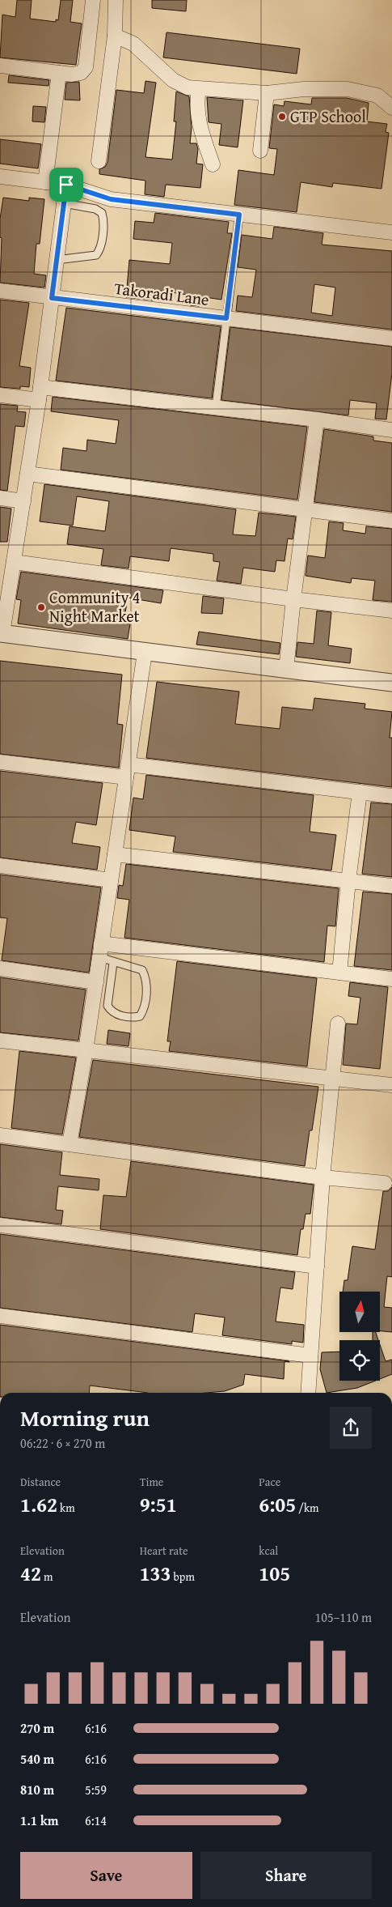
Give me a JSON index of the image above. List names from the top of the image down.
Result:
{
  "streets": {
    "street": ["Takoradi Lane"]
  },
  "places": ["GTP School", "Community 4 Night Market"],
  "north": "top",
  "page": {
    "heading": ["Morning run", "06:22 · 6 × 270 m"],
    "stats": [
      ["Distance", "1.62 km"],
      ["Time", "9:51"],
      ["Pace", "6:05 /km"],
      ["Elevation", "42 m"],
      ["Heart rate", "133 bpm"],
      ["kcal", "105"]
    ],
    "chart": ["Elevation", "105–110 m"],
    "list": [
      {
        "name": "270 m",
        "note": "6:16"
      },
      {
        "name": "540 m",
        "note": "6:16"
      },
      {
        "name": "810 m",
        "note": "5:59"
      },
      {
        "name": "1.1 km",
        "note": "6:14"
      }
    ],
    "buttons": ["Save", "Share"]
  }
}
